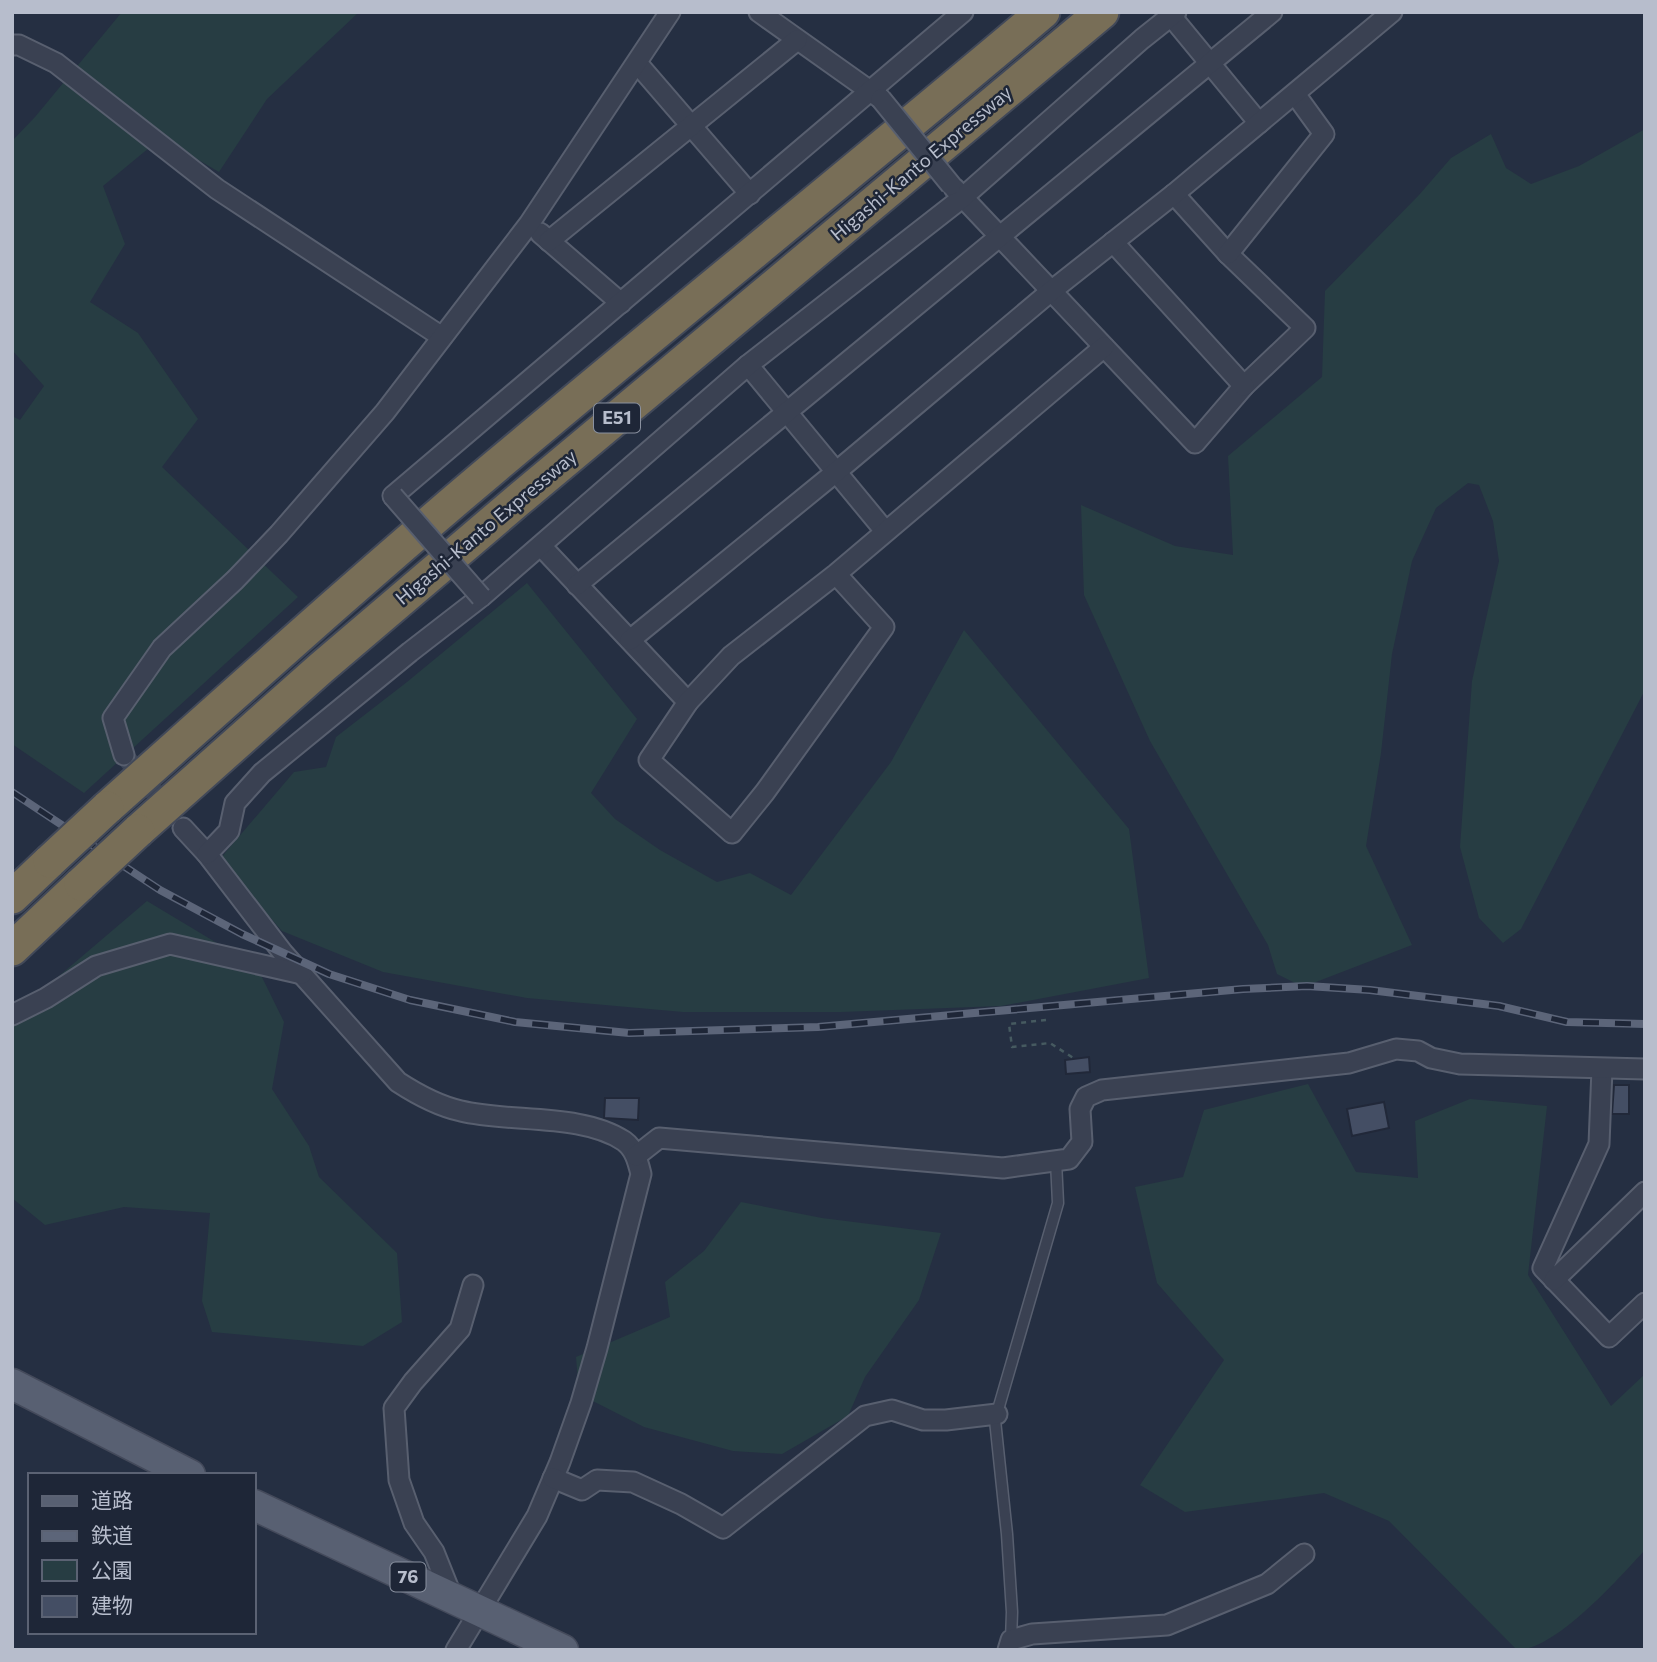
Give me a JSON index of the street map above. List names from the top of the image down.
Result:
{
  "streets": {
    "highway": ["Higashi-Kanto Expressway", "E51"],
    "main road": ["76"]
  },
  "legend": [
    "道路",
    "鉄道",
    "公園",
    "建物"
  ]
}
